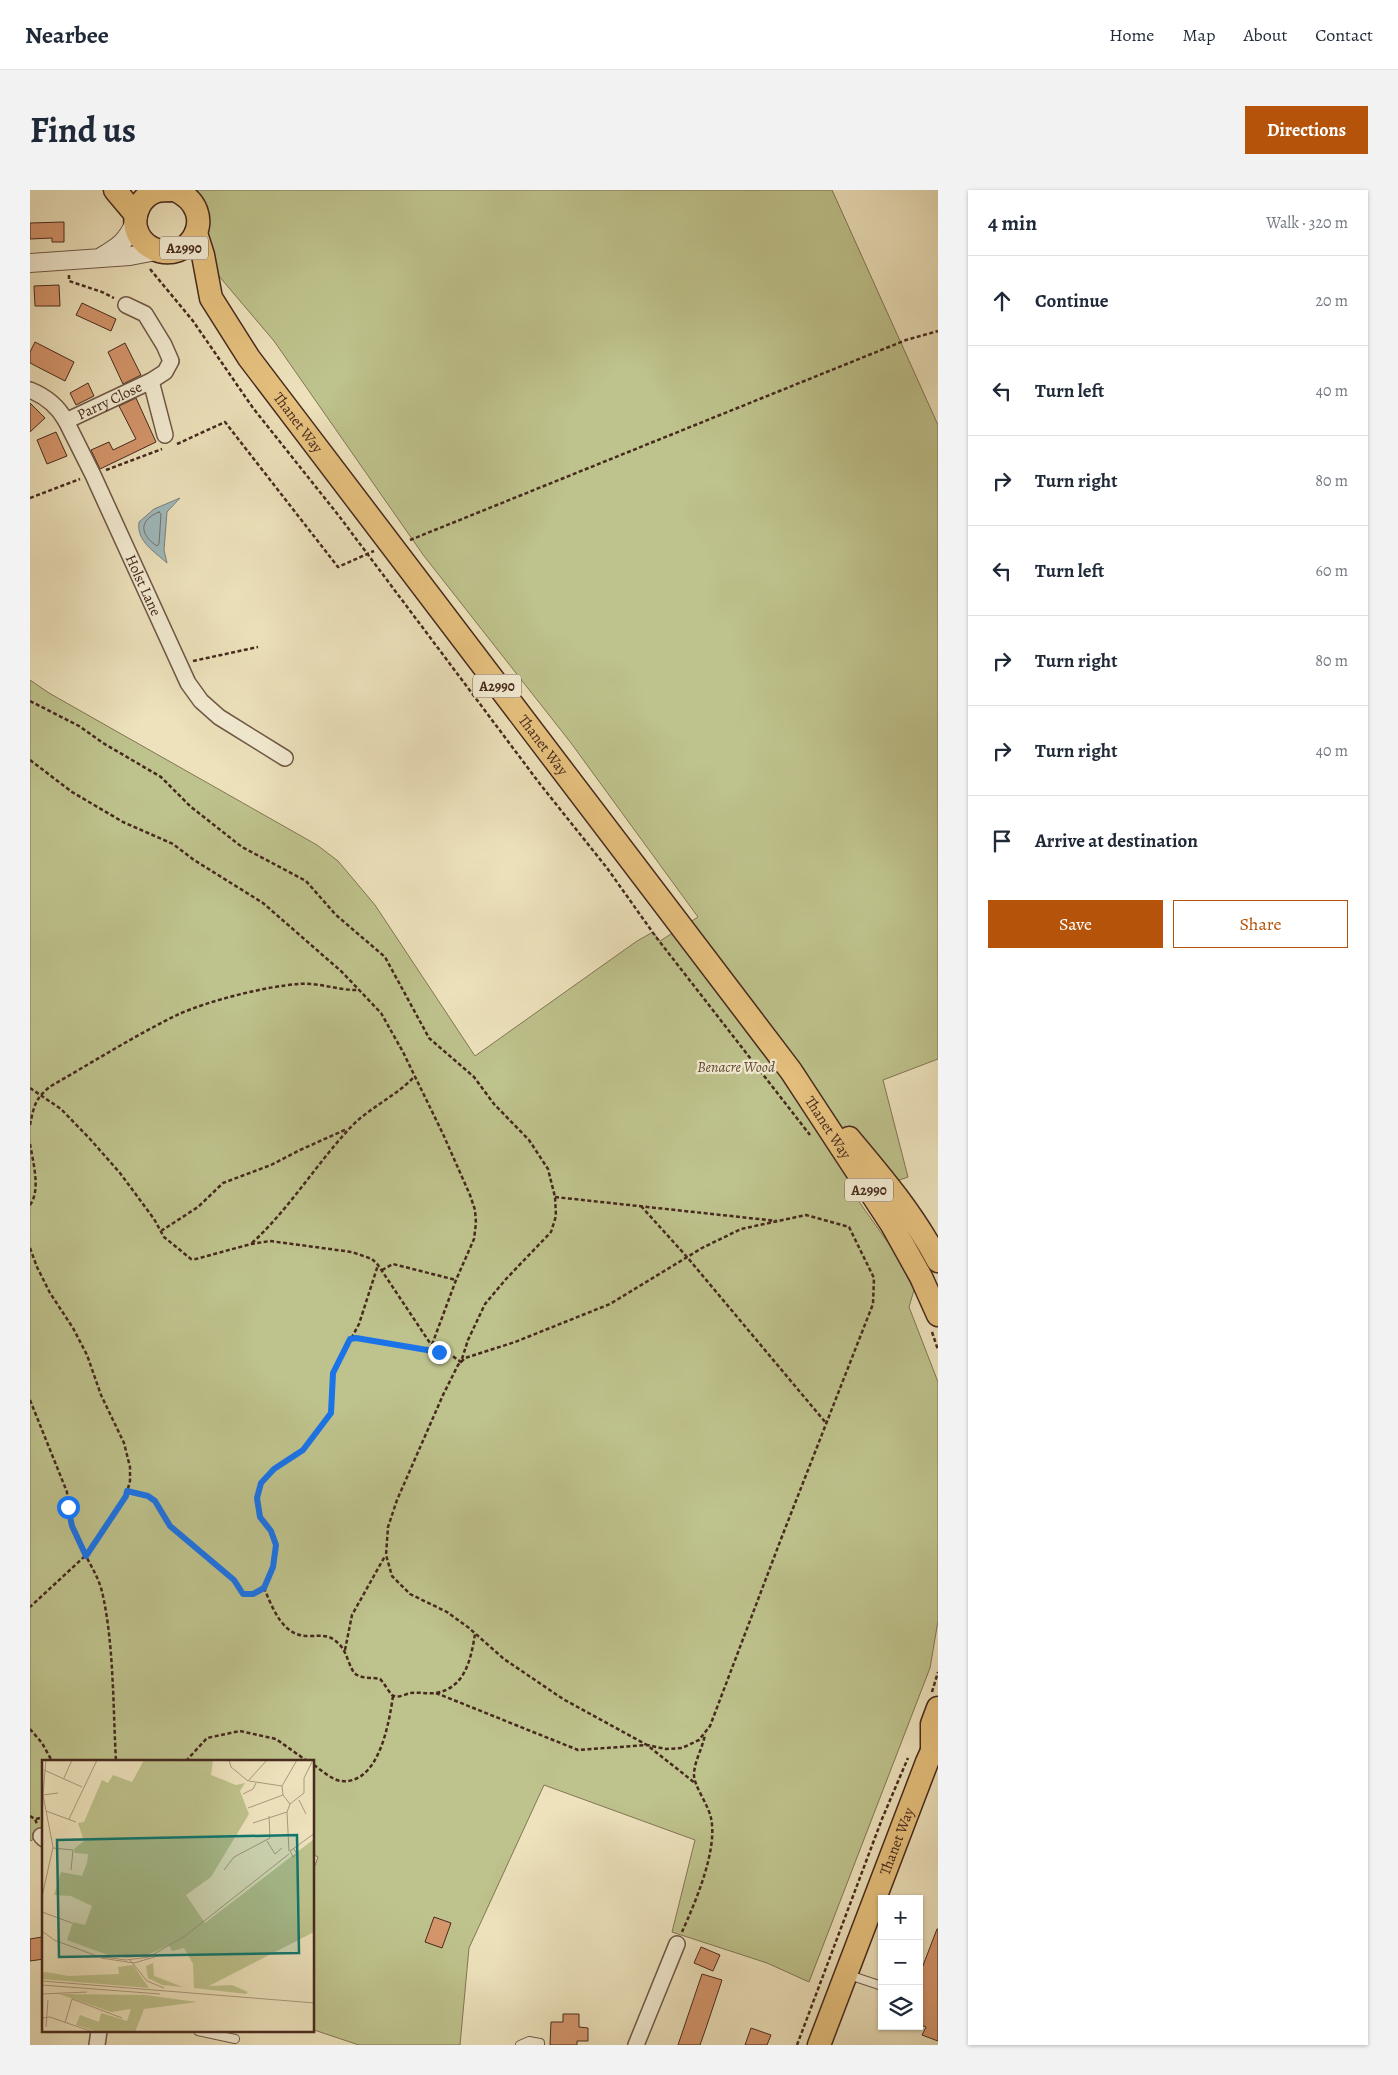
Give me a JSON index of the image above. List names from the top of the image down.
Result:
{
  "streets": {
    "main road": ["A2990", "Thanet Way"],
    "street": ["Parry Close", "Holst Lane"]
  },
  "crossings": [
    ["A2990", "Thanet Way"],
    ["Parry Close", "Holst Lane"]
  ],
  "parks": ["Benacre Wood"],
  "page": {
    "header": "Nearbee",
    "nav": [
      "Home",
      "Map",
      "About",
      "Contact"
    ],
    "title": "Find us",
    "buttons": [
      "Directions",
      ["Save", "Share"]
    ],
    "heading": ["4 min", "Walk · 320 m"],
    "list": [
      ["Continue", "20 m"],
      ["Turn left", "40 m"],
      ["Turn right", "80 m"],
      ["Turn left", "60 m"],
      ["Turn right", "80 m"],
      ["Turn right", "40 m"],
      "Arrive at destination"
    ],
    "map_buttons": ["+", "−"]
  }
}
